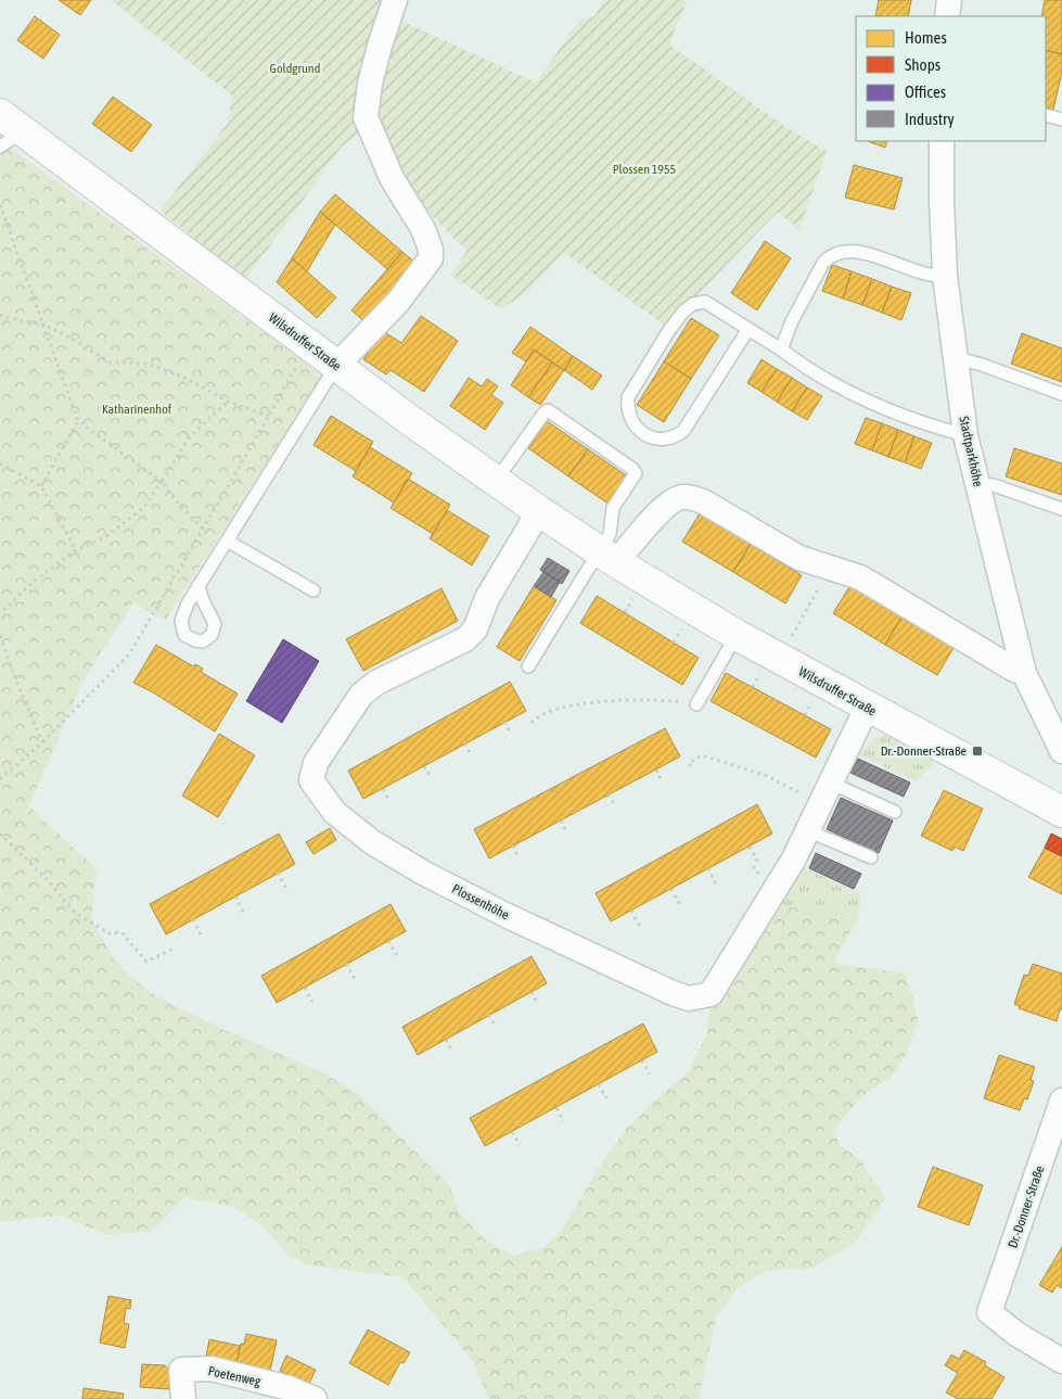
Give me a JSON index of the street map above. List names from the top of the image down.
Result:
{
  "streets": {
    "main road": ["Wilsdruffer Straße"],
    "street": [
      "Stadtparkhöhe",
      "Plossenhöhe",
      "Dr.-Donner-Straße",
      "Poetenweg"
    ]
  },
  "crossings": [
    ["Wilsdruffer Straße", "Plossenhöhe"]
  ],
  "parks": ["Goldgrund", "Plossen 1955", "Katharinenhof"],
  "places": {
    "transit": ["Dr.-Donner-Straße"]
  },
  "legend": [
    "Homes",
    "Shops",
    "Offices",
    "Industry"
  ]
}
